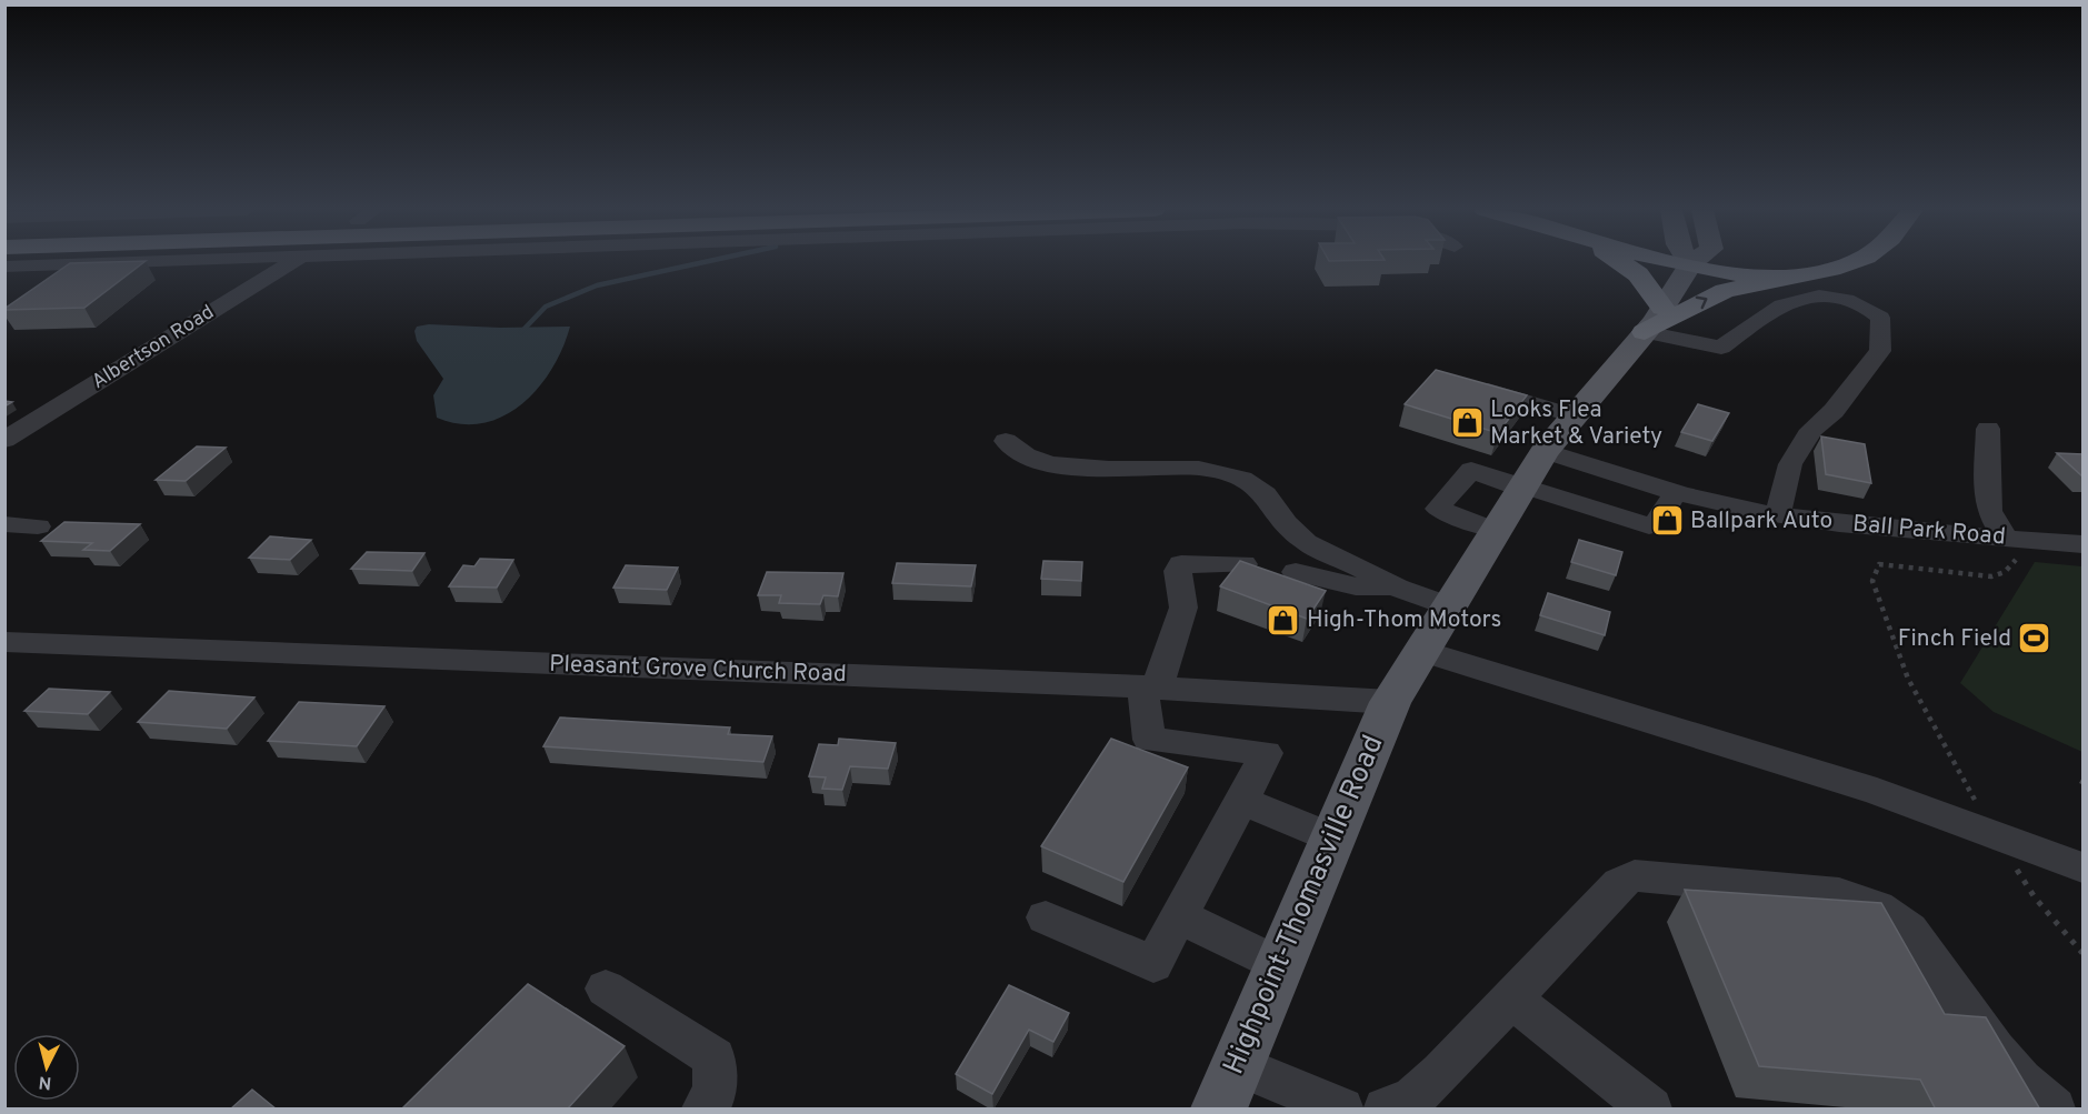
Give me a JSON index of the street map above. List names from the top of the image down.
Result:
{
  "streets": {
    "main road": ["Highpoint-Thomasville Road"],
    "street": ["Albertson Road", "Ball Park Road", "Pleasant Grove Church Road"]
  },
  "crossings": [
    ["Ball Park Road", "Highpoint-Thomasville Road"],
    ["Pleasant Grove Church Road", "Highpoint-Thomasville Road"]
  ],
  "places": {
    "shop": ["Looks Flea Market & Variety", "Ballpark Auto", "High-Thom Motors"],
    "sports": ["Finch Field"]
  },
  "north": "bottom"
}
